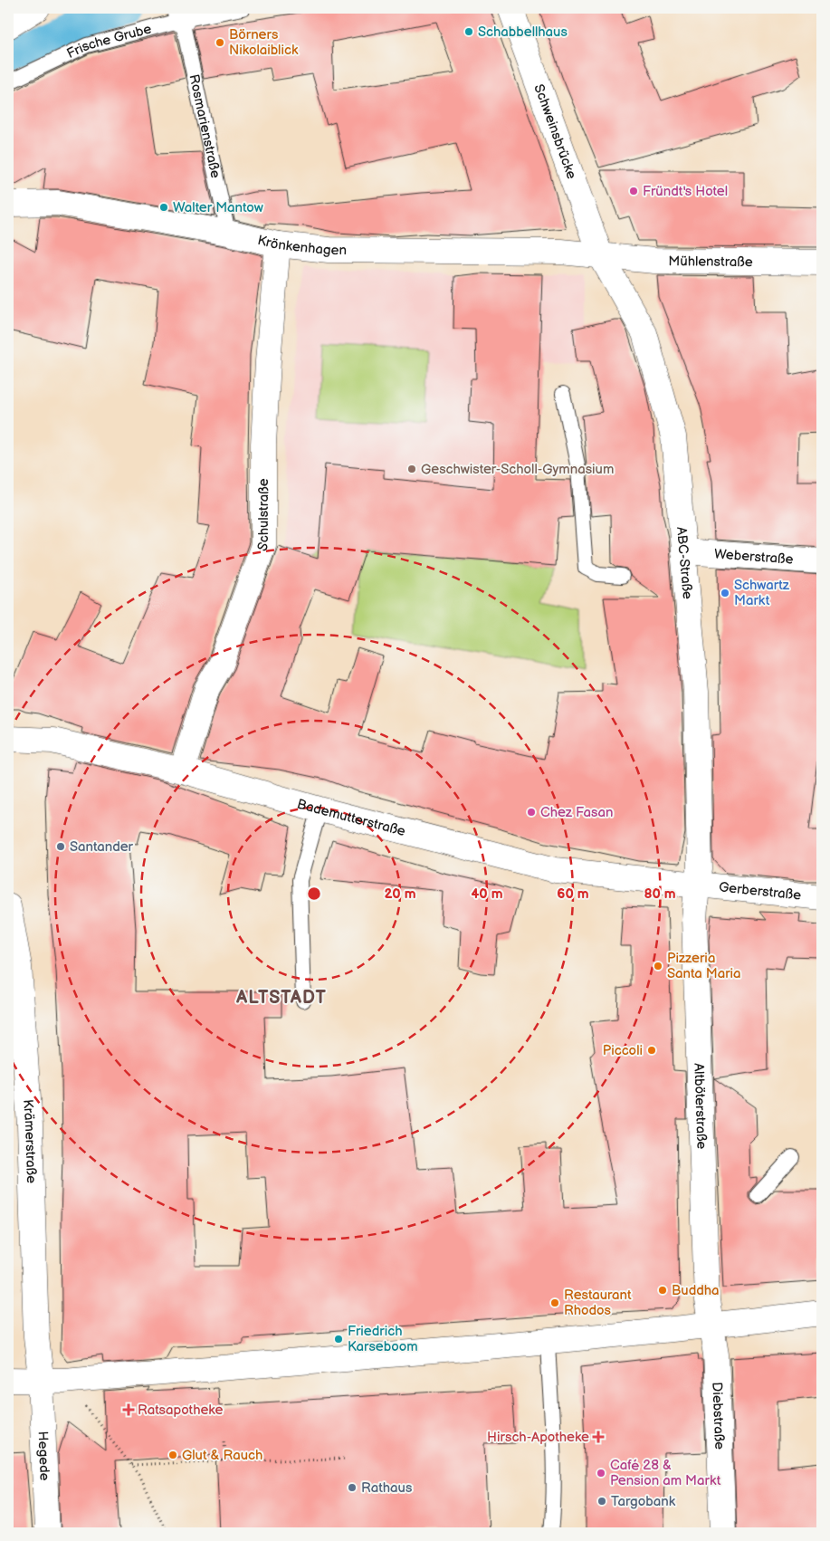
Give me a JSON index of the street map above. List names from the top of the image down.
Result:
{
  "streets": {
    "street": [
      "Schweinsbrücke",
      "Krönkenhagen",
      "Mühlenstraße",
      "Schulstraße",
      "Weberstraße",
      "ABC-Straße",
      "Bademutterstraße",
      "Gerberstraße",
      "Altböterstraße",
      "Krämerstraße",
      "Diebstraße",
      "Hegede"
    ],
    "lane": ["Frische Grube", "Rosmarienstraße"]
  },
  "crossings": [
    ["Frische Grube", "Rosmarienstraße"],
    ["Rosmarienstraße", "Krönkenhagen"],
    ["Schweinsbrücke", "Krönkenhagen"],
    ["Schweinsbrücke", "Mühlenstraße"],
    ["Schweinsbrücke", "ABC-Straße"],
    ["Krönkenhagen", "Mühlenstraße"],
    ["Krönkenhagen", "Schulstraße"],
    ["Krönkenhagen", "ABC-Straße"],
    ["Mühlenstraße", "ABC-Straße"],
    ["Schulstraße", "Bademutterstraße"],
    ["Weberstraße", "ABC-Straße"],
    ["ABC-Straße", "Bademutterstraße"],
    ["ABC-Straße", "Gerberstraße"],
    ["ABC-Straße", "Altböterstraße"],
    ["Bademutterstraße", "Gerberstraße"],
    ["Bademutterstraße", "Altböterstraße"],
    ["Gerberstraße", "Altböterstraße"],
    ["Altböterstraße", "Diebstraße"],
    ["Krämerstraße", "Hegede"]
  ],
  "districts": ["ALTSTADT"],
  "places": {
    "other": [
      "Schabbellhaus",
      "Börners Nikolaiblick",
      "Fründt's Hotel",
      "Walter Mantow",
      "Geschwister-Scholl-Gymnasium",
      "Schwartz Markt",
      "Chez Fasan",
      "Santander",
      "Pizzeria Santa Maria",
      "Piccoli",
      "Buddha",
      "Restaurant Rhodos",
      "Friedrich Karseboom",
      "Glut & Rauch",
      "Café 28 & Pension am Markt",
      "Rathaus",
      "Targobank"
    ],
    "health": ["Ratsapotheke", "Hirsch-Apotheke"]
  },
  "rings": [
    "20 m",
    "40 m",
    "60 m",
    "80 m"
  ]
}
